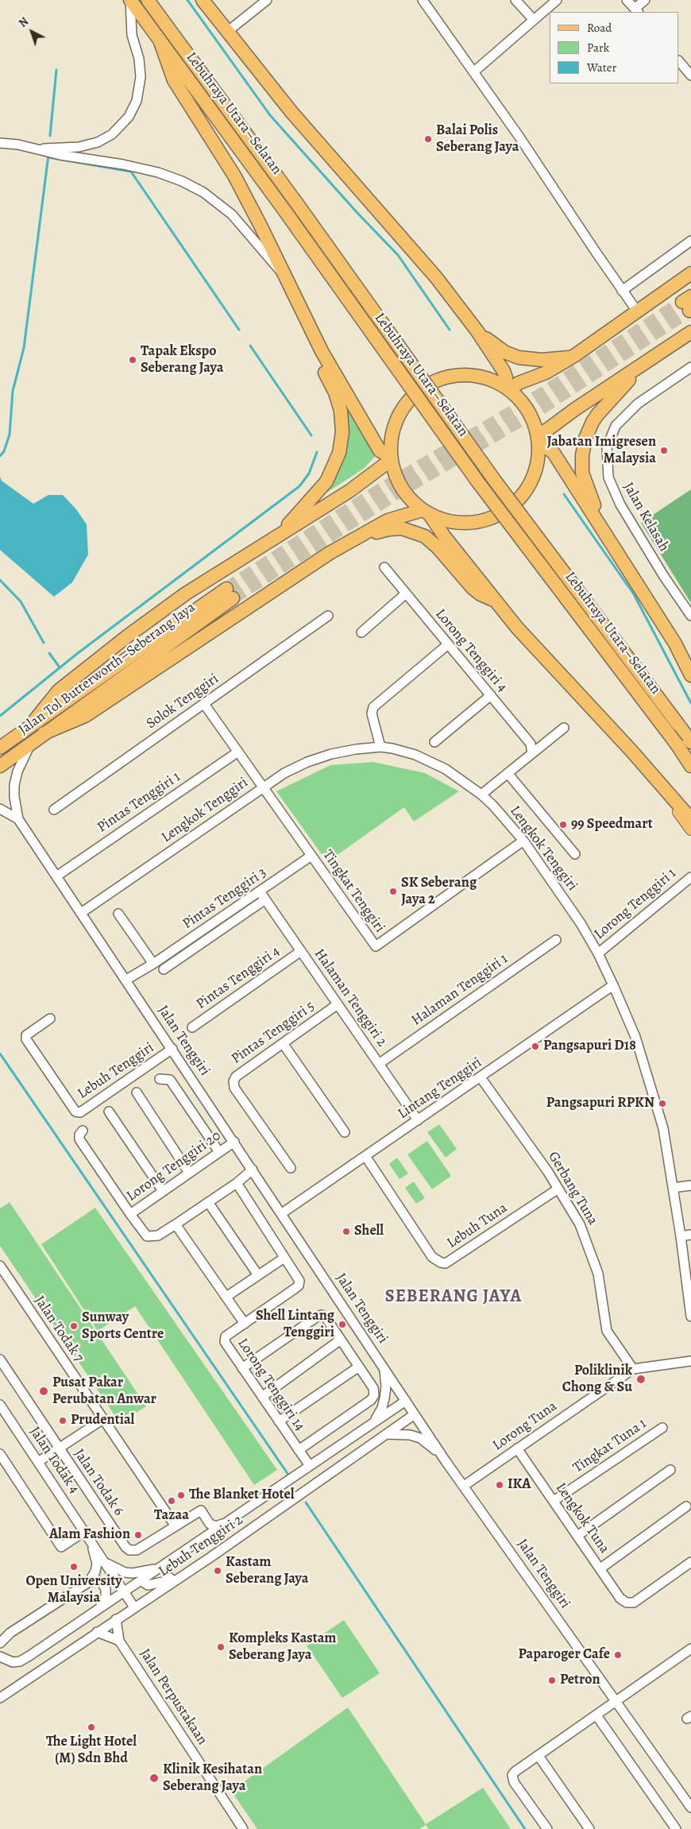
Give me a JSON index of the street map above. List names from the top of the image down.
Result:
{
  "streets": {
    "highway": ["Lebuhraya Utara–Selatan", "Jalan Tol Butterworth–Seberang Jaya"],
    "street": [
      "Jalan Kelasah",
      "Lorong Tenggiri 4",
      "Solok Tenggiri",
      "Pintas Tenggiri 1",
      "Lengkok Tenggiri",
      "Tingkat Tenggiri",
      "Pintas Tenggiri 3",
      "Lorong Tenggiri 1",
      "Pintas Tenggiri 4",
      "Halaman Tenggiri 1",
      "Halaman Tenggiri 2",
      "Pintas Tenggiri 5",
      "Jalan Tenggiri",
      "Lebuh Tenggiri",
      "Lintang Tenggiri",
      "Lorong Tenggiri 20",
      "Gerbang Tuna",
      "Lebuh Tuna",
      "Jalan Todak 7",
      "Lorong Tenggiri 14",
      "Lorong Tuna",
      "Tingkat Tuna 1",
      "Jalan Todak 4",
      "Jalan Todak 6",
      "Lengkok Tuna",
      "Lebuh Tenggiri 2",
      "Jalan Perpustakaan"
    ]
  },
  "crossings": [
    ["Solok Tenggiri", "Tingkat Tenggiri"],
    ["Pintas Tenggiri 1", "Tingkat Tenggiri"],
    ["Pintas Tenggiri 1", "Jalan Tenggiri"],
    ["Lengkok Tenggiri", "Tingkat Tenggiri"],
    ["Lengkok Tenggiri", "Lorong Tenggiri 1"],
    ["Lengkok Tenggiri", "Jalan Tenggiri"],
    ["Lengkok Tenggiri", "Lintang Tenggiri"],
    ["Tingkat Tenggiri", "Pintas Tenggiri 3"],
    ["Pintas Tenggiri 3", "Halaman Tenggiri 2"],
    ["Pintas Tenggiri 3", "Jalan Tenggiri"],
    ["Pintas Tenggiri 4", "Halaman Tenggiri 2"],
    ["Halaman Tenggiri 1", "Halaman Tenggiri 2"],
    ["Halaman Tenggiri 2", "Pintas Tenggiri 5"],
    ["Halaman Tenggiri 2", "Lintang Tenggiri"],
    ["Jalan Tenggiri", "Lebuh Tenggiri"],
    ["Jalan Tenggiri", "Lintang Tenggiri"],
    ["Jalan Tenggiri", "Lorong Tenggiri 20"],
    ["Jalan Tenggiri", "Lorong Tuna"],
    ["Jalan Tenggiri", "Lebuh Tenggiri 2"],
    ["Lintang Tenggiri", "Gerbang Tuna"],
    ["Lintang Tenggiri", "Lebuh Tuna"],
    ["Gerbang Tuna", "Lebuh Tuna"],
    ["Gerbang Tuna", "Lorong Tuna"],
    ["Jalan Todak 7", "Jalan Todak 6"],
    ["Lorong Tenggiri 14", "Lebuh Tenggiri 2"],
    ["Lorong Tuna", "Lengkok Tuna"],
    ["Tingkat Tuna 1", "Lengkok Tuna"],
    ["Jalan Todak 4", "Lebuh Tenggiri 2"],
    ["Jalan Todak 6", "Lebuh Tenggiri 2"]
  ],
  "districts": ["SEBERANG JAYA"],
  "places": [
    "Balai Polis Seberang Jaya",
    "Tapak Ekspo Seberang Jaya",
    "Jabatan Imigresen Malaysia",
    "99 Speedmart",
    "SK Seberang Jaya 2",
    "Pangsapuri D18",
    "Pangsapuri RPKN",
    "Shell",
    "Shell Lintang Tenggiri",
    "Sunway Sports Centre",
    "Poliklinik Chong & Su",
    "Pusat Pakar Perubatan Anwar",
    "Prudential",
    "IKA",
    "The Blanket Hotel",
    "Tazaa",
    "Alam Fashion",
    "Open University Malaysia",
    "Kastam Seberang Jaya",
    "Kompleks Kastam Seberang Jaya",
    "Paparoger Cafe",
    "Petron",
    "The Light Hotel (M) Sdn Bhd",
    "Klinik Kesihatan Seberang Jaya"
  ],
  "legend": ["Road", "Park", "Water"],
  "north": "top left"
}
